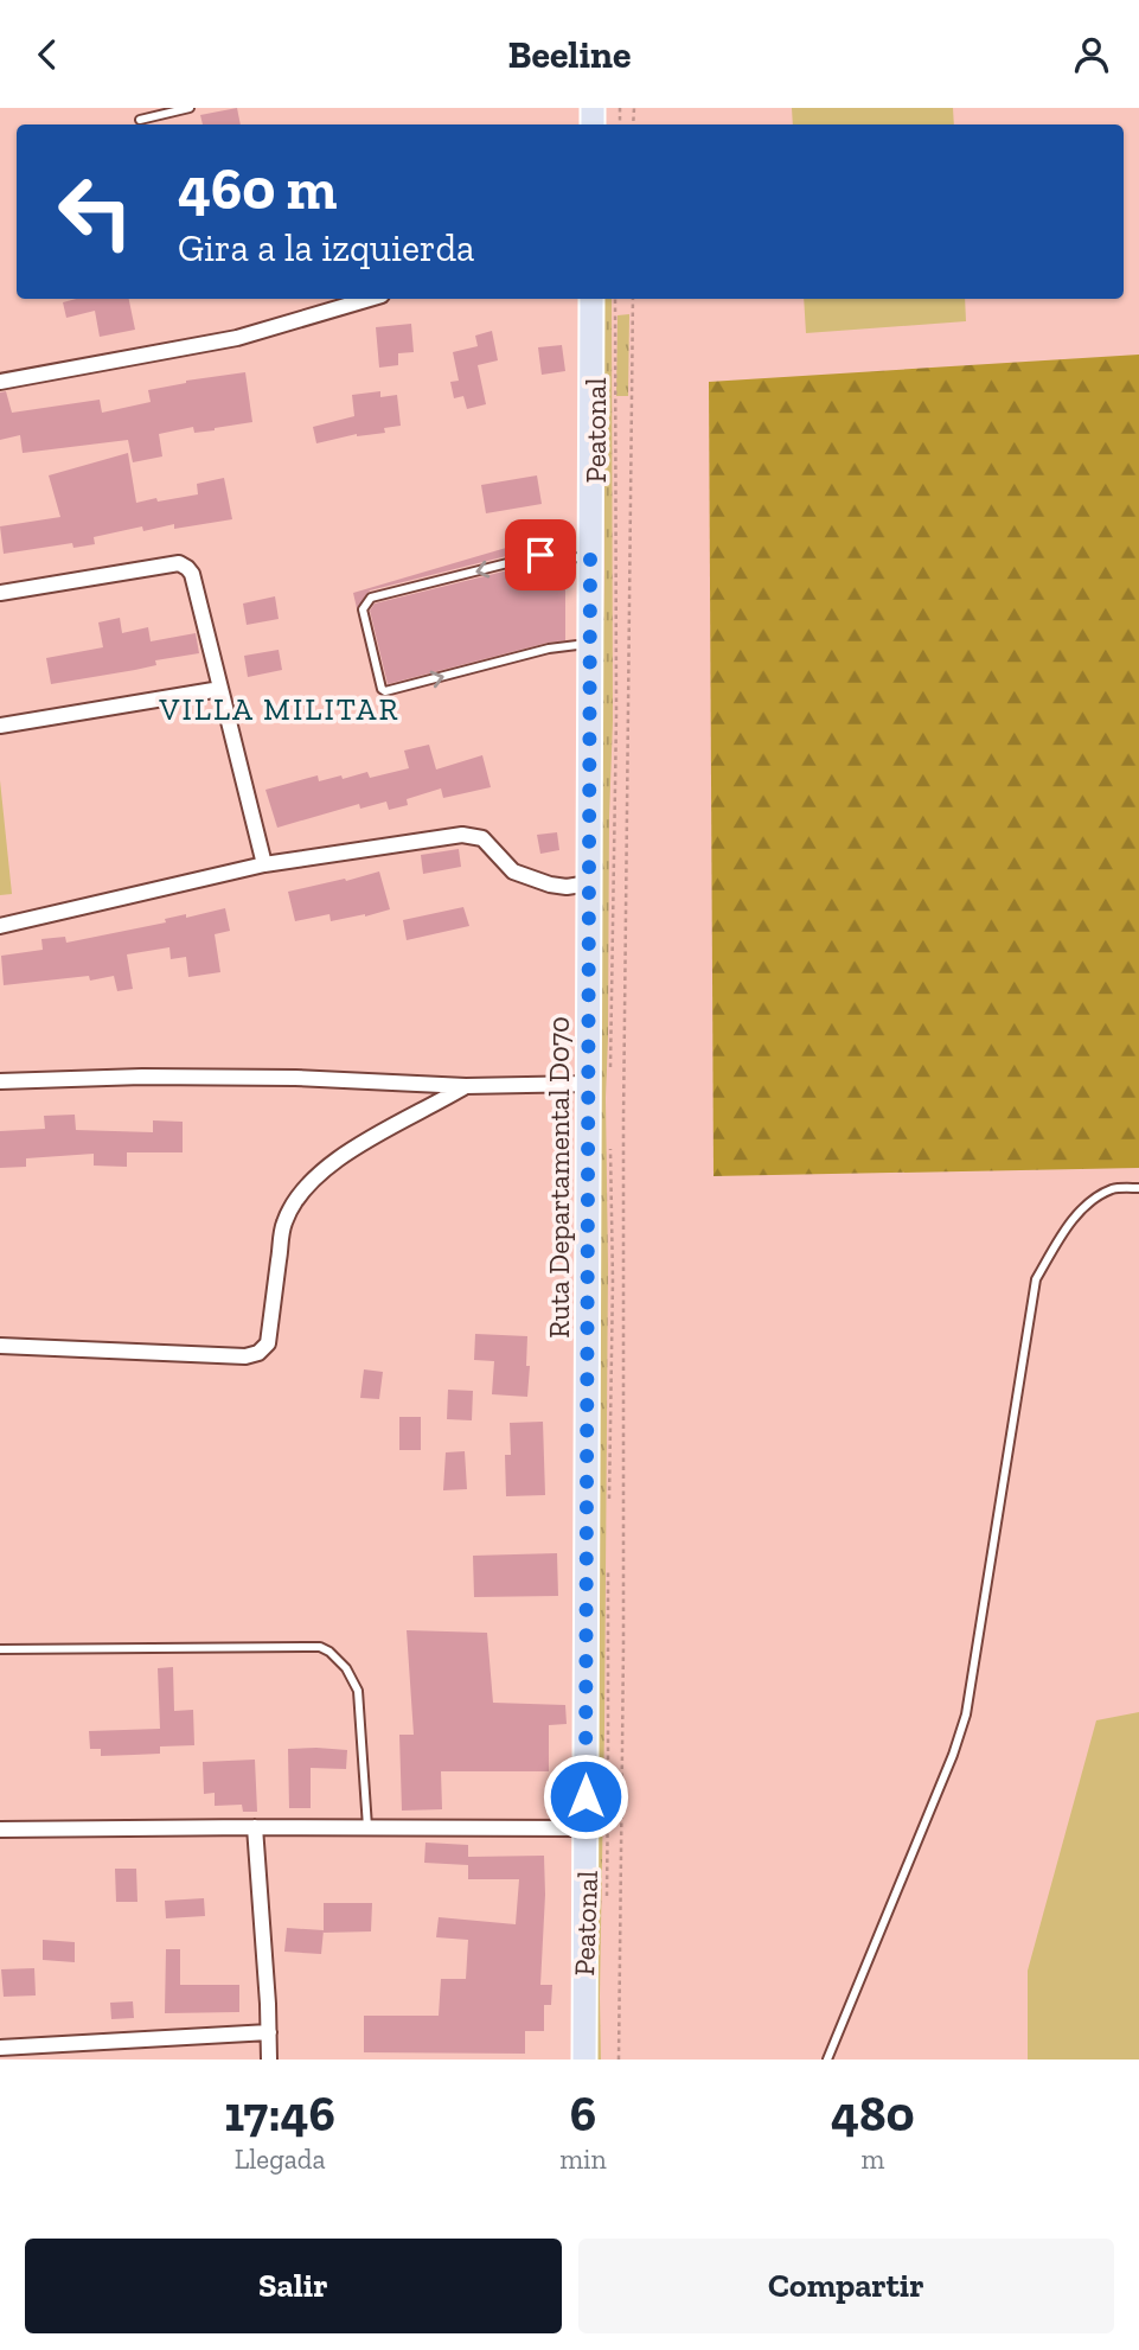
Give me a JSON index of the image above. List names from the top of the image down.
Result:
{
  "streets": {
    "main road": ["Ruta Departamental D070"],
    "path": ["Peatonal"]
  },
  "districts": ["VILLA MILITAR"],
  "page": {
    "header": "Beeline",
    "turn": ["460 m", "Gira a la izquierda"],
    "eta": [
      "17:46",
      "Llegada",
      "6",
      "min",
      "480",
      "m"
    ],
    "buttons": ["Salir", "Compartir"]
  }
}
